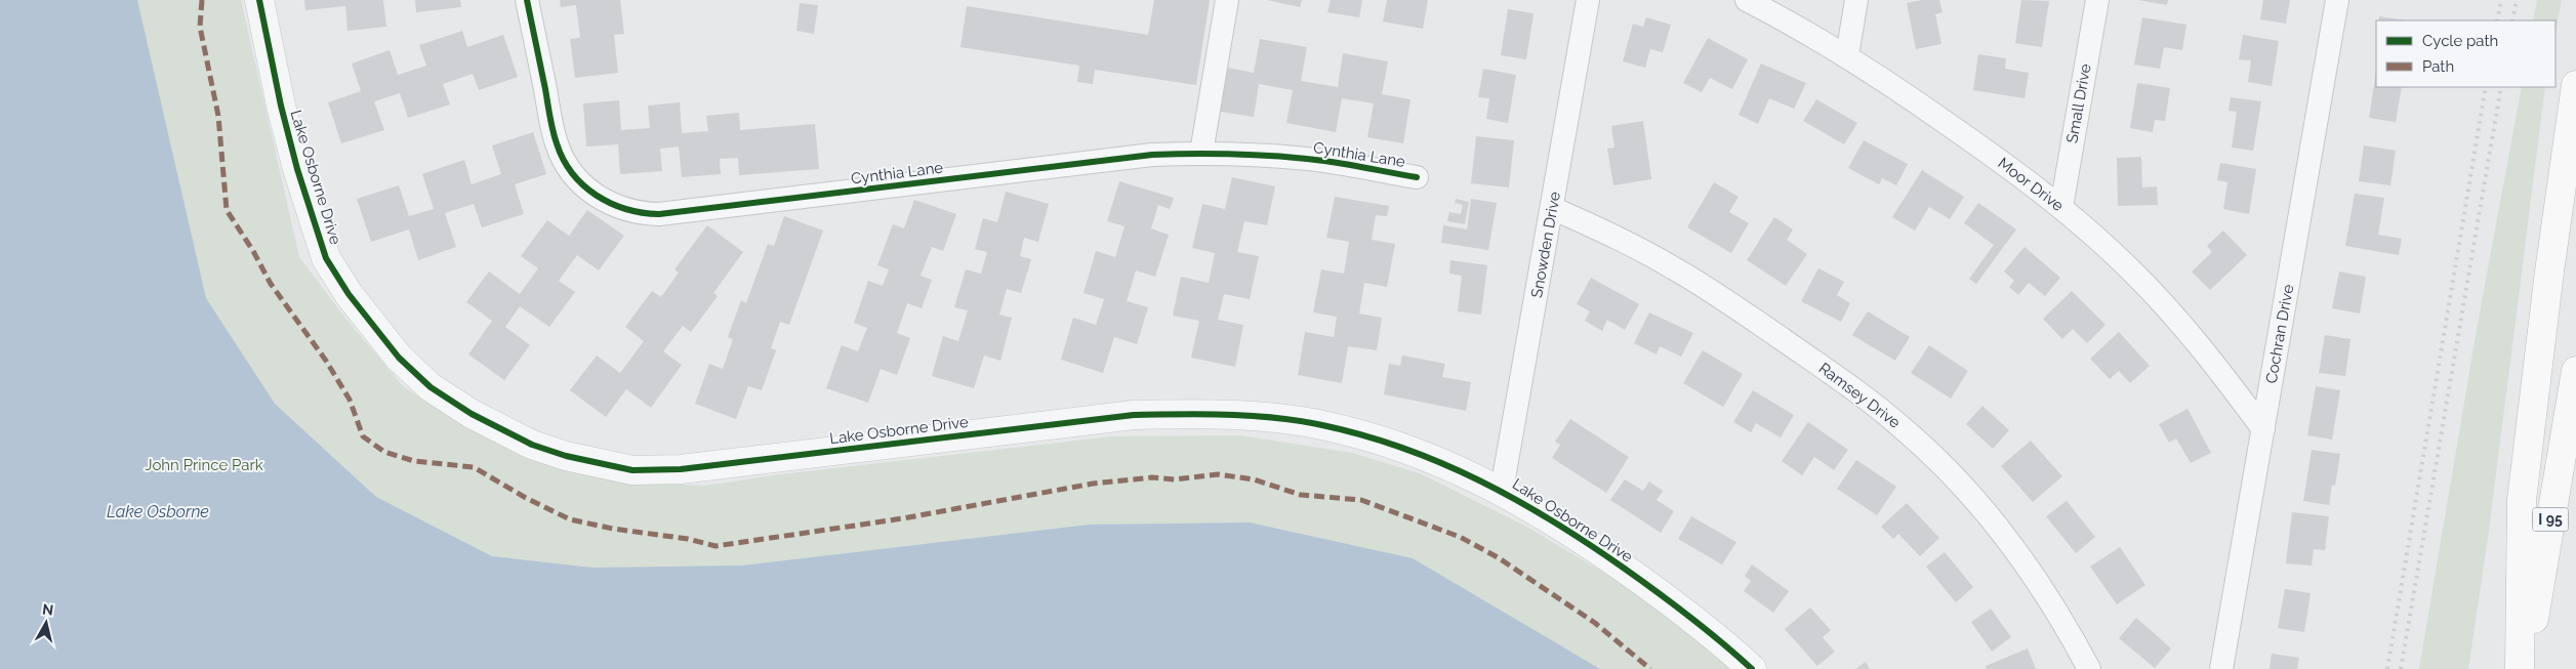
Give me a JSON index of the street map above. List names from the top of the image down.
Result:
{
  "streets": {
    "highway": ["I 95"],
    "street": [
      "Small Drive",
      "Cynthia Lane",
      "Lake Osborne Drive",
      "Moor Drive",
      "Snowden Drive",
      "Cochran Drive",
      "Ramsey Drive"
    ]
  },
  "crossings": [
    ["Small Drive", "Moor Drive"],
    ["Lake Osborne Drive", "Snowden Drive"],
    ["Moor Drive", "Cochran Drive"],
    ["Snowden Drive", "Ramsey Drive"]
  ],
  "water": ["Lake Osborne"],
  "parks": ["John Prince Park"],
  "legend": ["Cycle path", "Path"],
  "north": "top"
}
